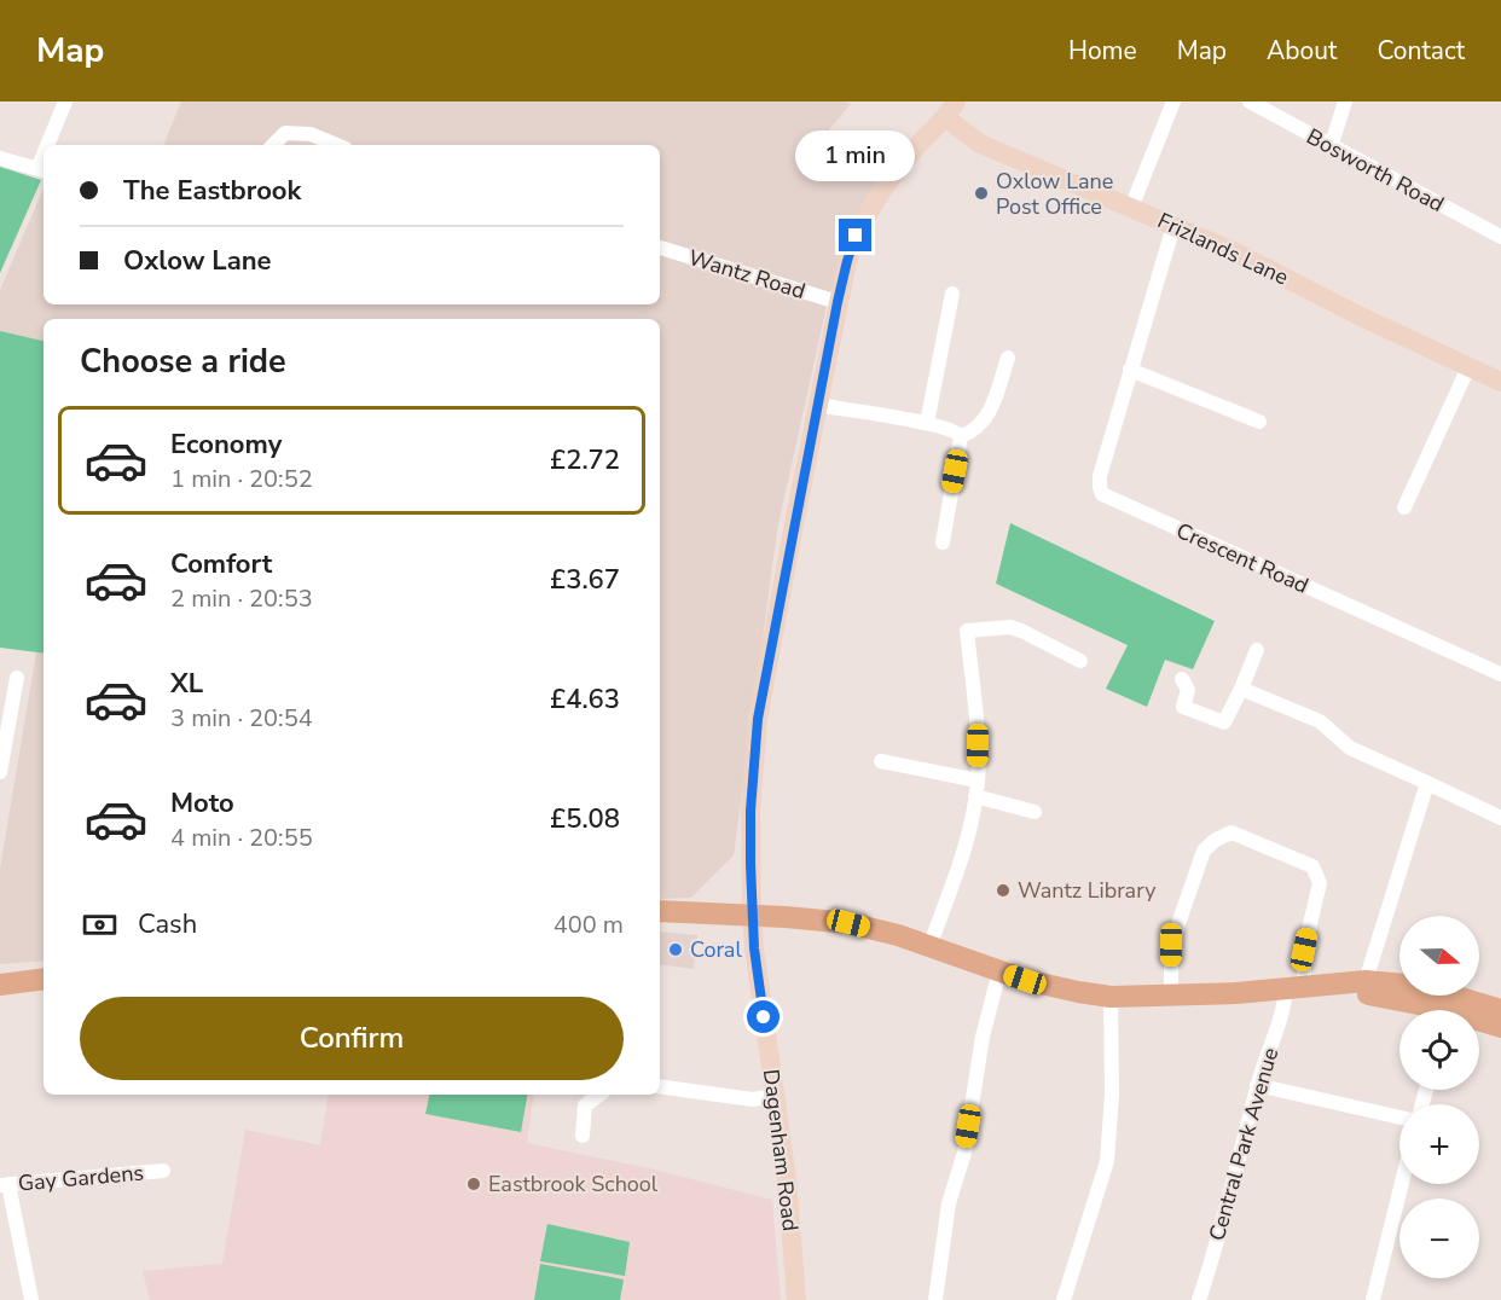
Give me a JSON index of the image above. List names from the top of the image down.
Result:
{
  "streets": {
    "street": [
      "Bosworth Road",
      "Frizlands Lane",
      "Wantz Road",
      "Crescent Road",
      "Central Park Avenue",
      "Dagenham Road",
      "Gay Gardens"
    ]
  },
  "crossings": [
    ["Frizlands Lane", "Crescent Road"],
    ["Frizlands Lane", "Dagenham Road"],
    ["Wantz Road", "Dagenham Road"]
  ],
  "places": [
    "Oxlow Lane Post Office",
    "Wantz Library",
    "Coral",
    "Eastbrook School"
  ],
  "north": "right",
  "page": {
    "header": "Map",
    "nav": [
      "Home",
      "Map",
      "About",
      "Contact"
    ],
    "bubble": "1 min",
    "banner": ["The Eastbrook", "Oxlow Lane"],
    "heading": "Choose a ride",
    "list": [
      {
        "name": "Economy",
        "note": "1 min · 20:52",
        "value": "£2.72"
      },
      {
        "name": "Comfort",
        "note": "2 min · 20:53",
        "value": "£3.67"
      },
      {
        "name": "XL",
        "note": "3 min · 20:54",
        "value": "£4.63"
      },
      {
        "name": "Moto",
        "note": "4 min · 20:55",
        "value": "£5.08"
      }
    ],
    "pay": ["Cash", "400 m"],
    "map_buttons": ["+", "−"],
    "buttons": "Confirm"
  }
}
